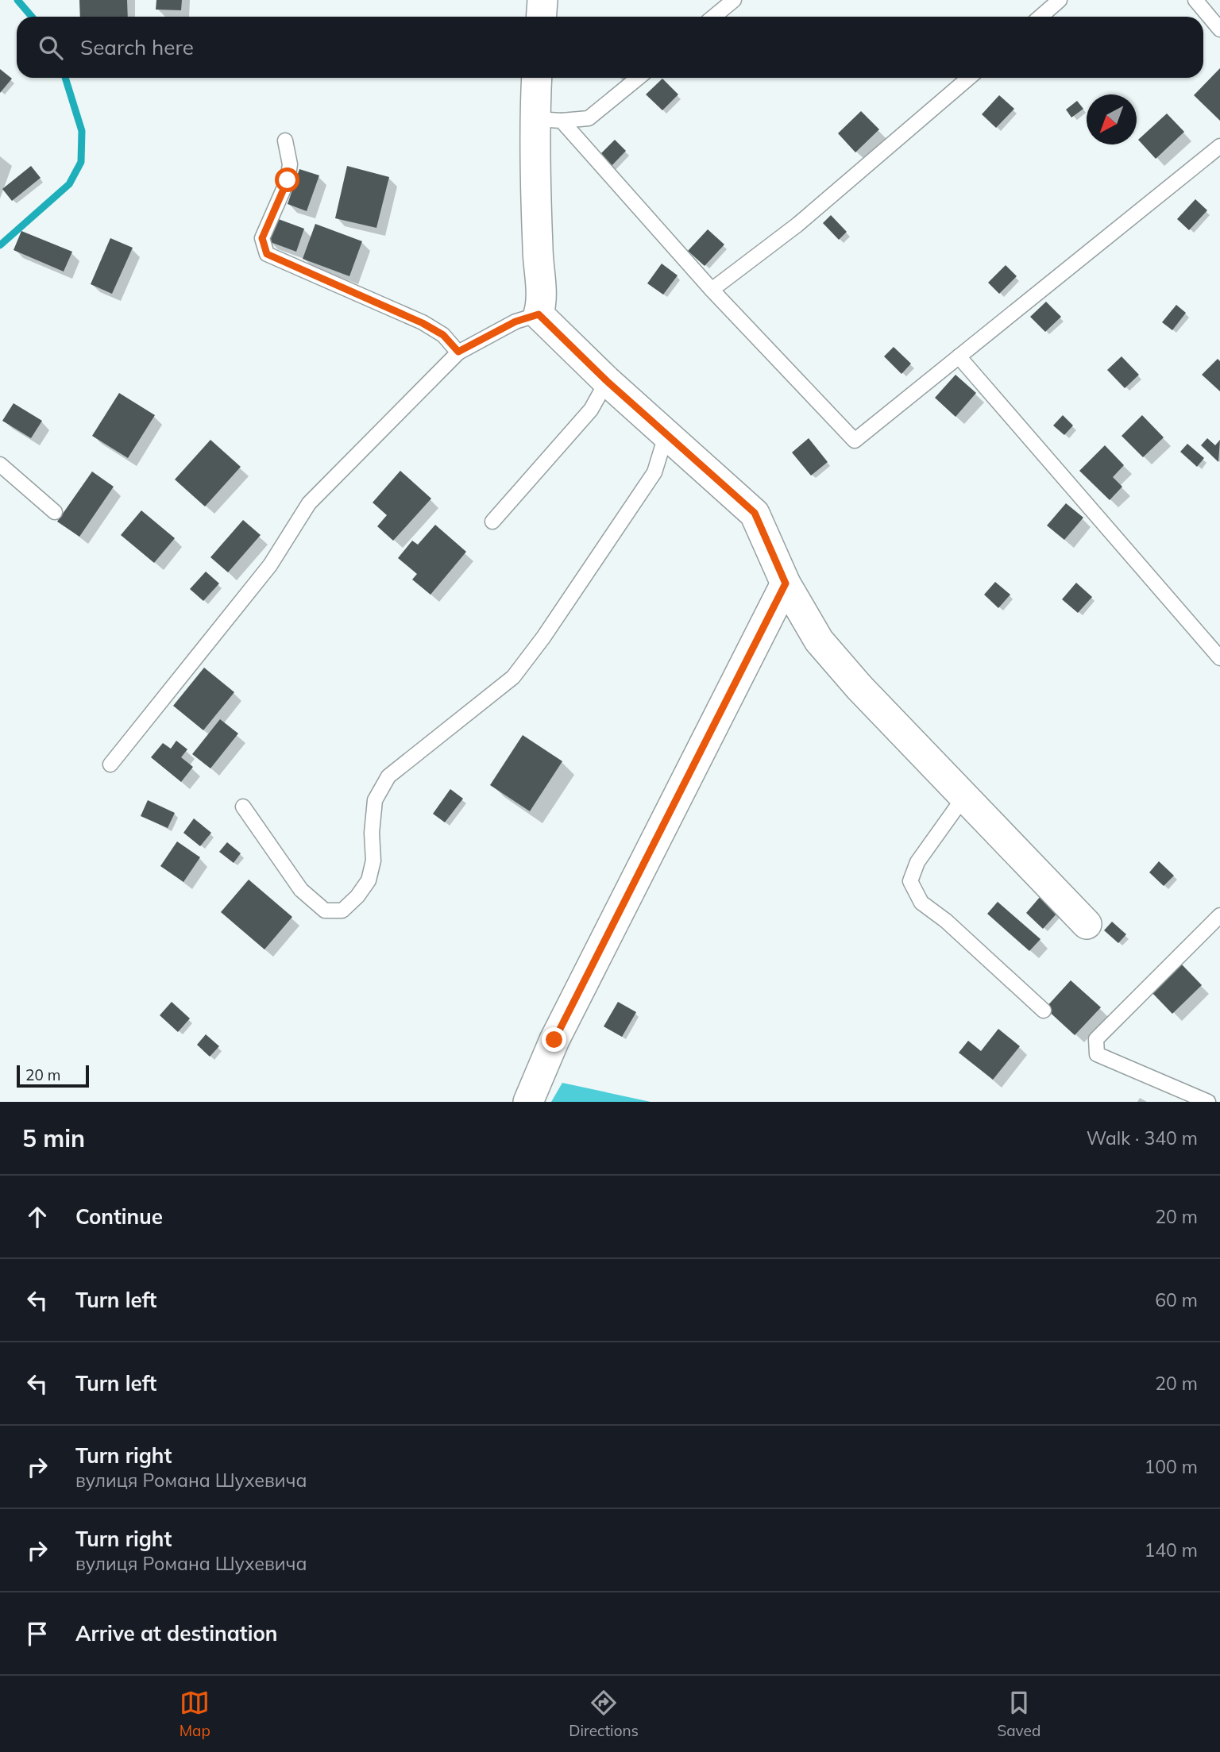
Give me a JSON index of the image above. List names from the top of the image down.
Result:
{
  "scale_bar": "20 m",
  "north": "bottom left",
  "page": {
    "search": "Search here",
    "scale": "20 m",
    "heading": ["5 min", "Walk · 340 m"],
    "list": [
      ["Continue", "20 m"],
      ["Turn left", "60 m"],
      ["Turn left", "20 m"],
      ["Turn right", "вулиця Романа Шухевича", "100 m"],
      ["Turn right", "вулиця Романа Шухевича", "140 m"],
      "Arrive at destination"
    ],
    "nav": ["Map", "Directions", "Saved"]
  }
}
